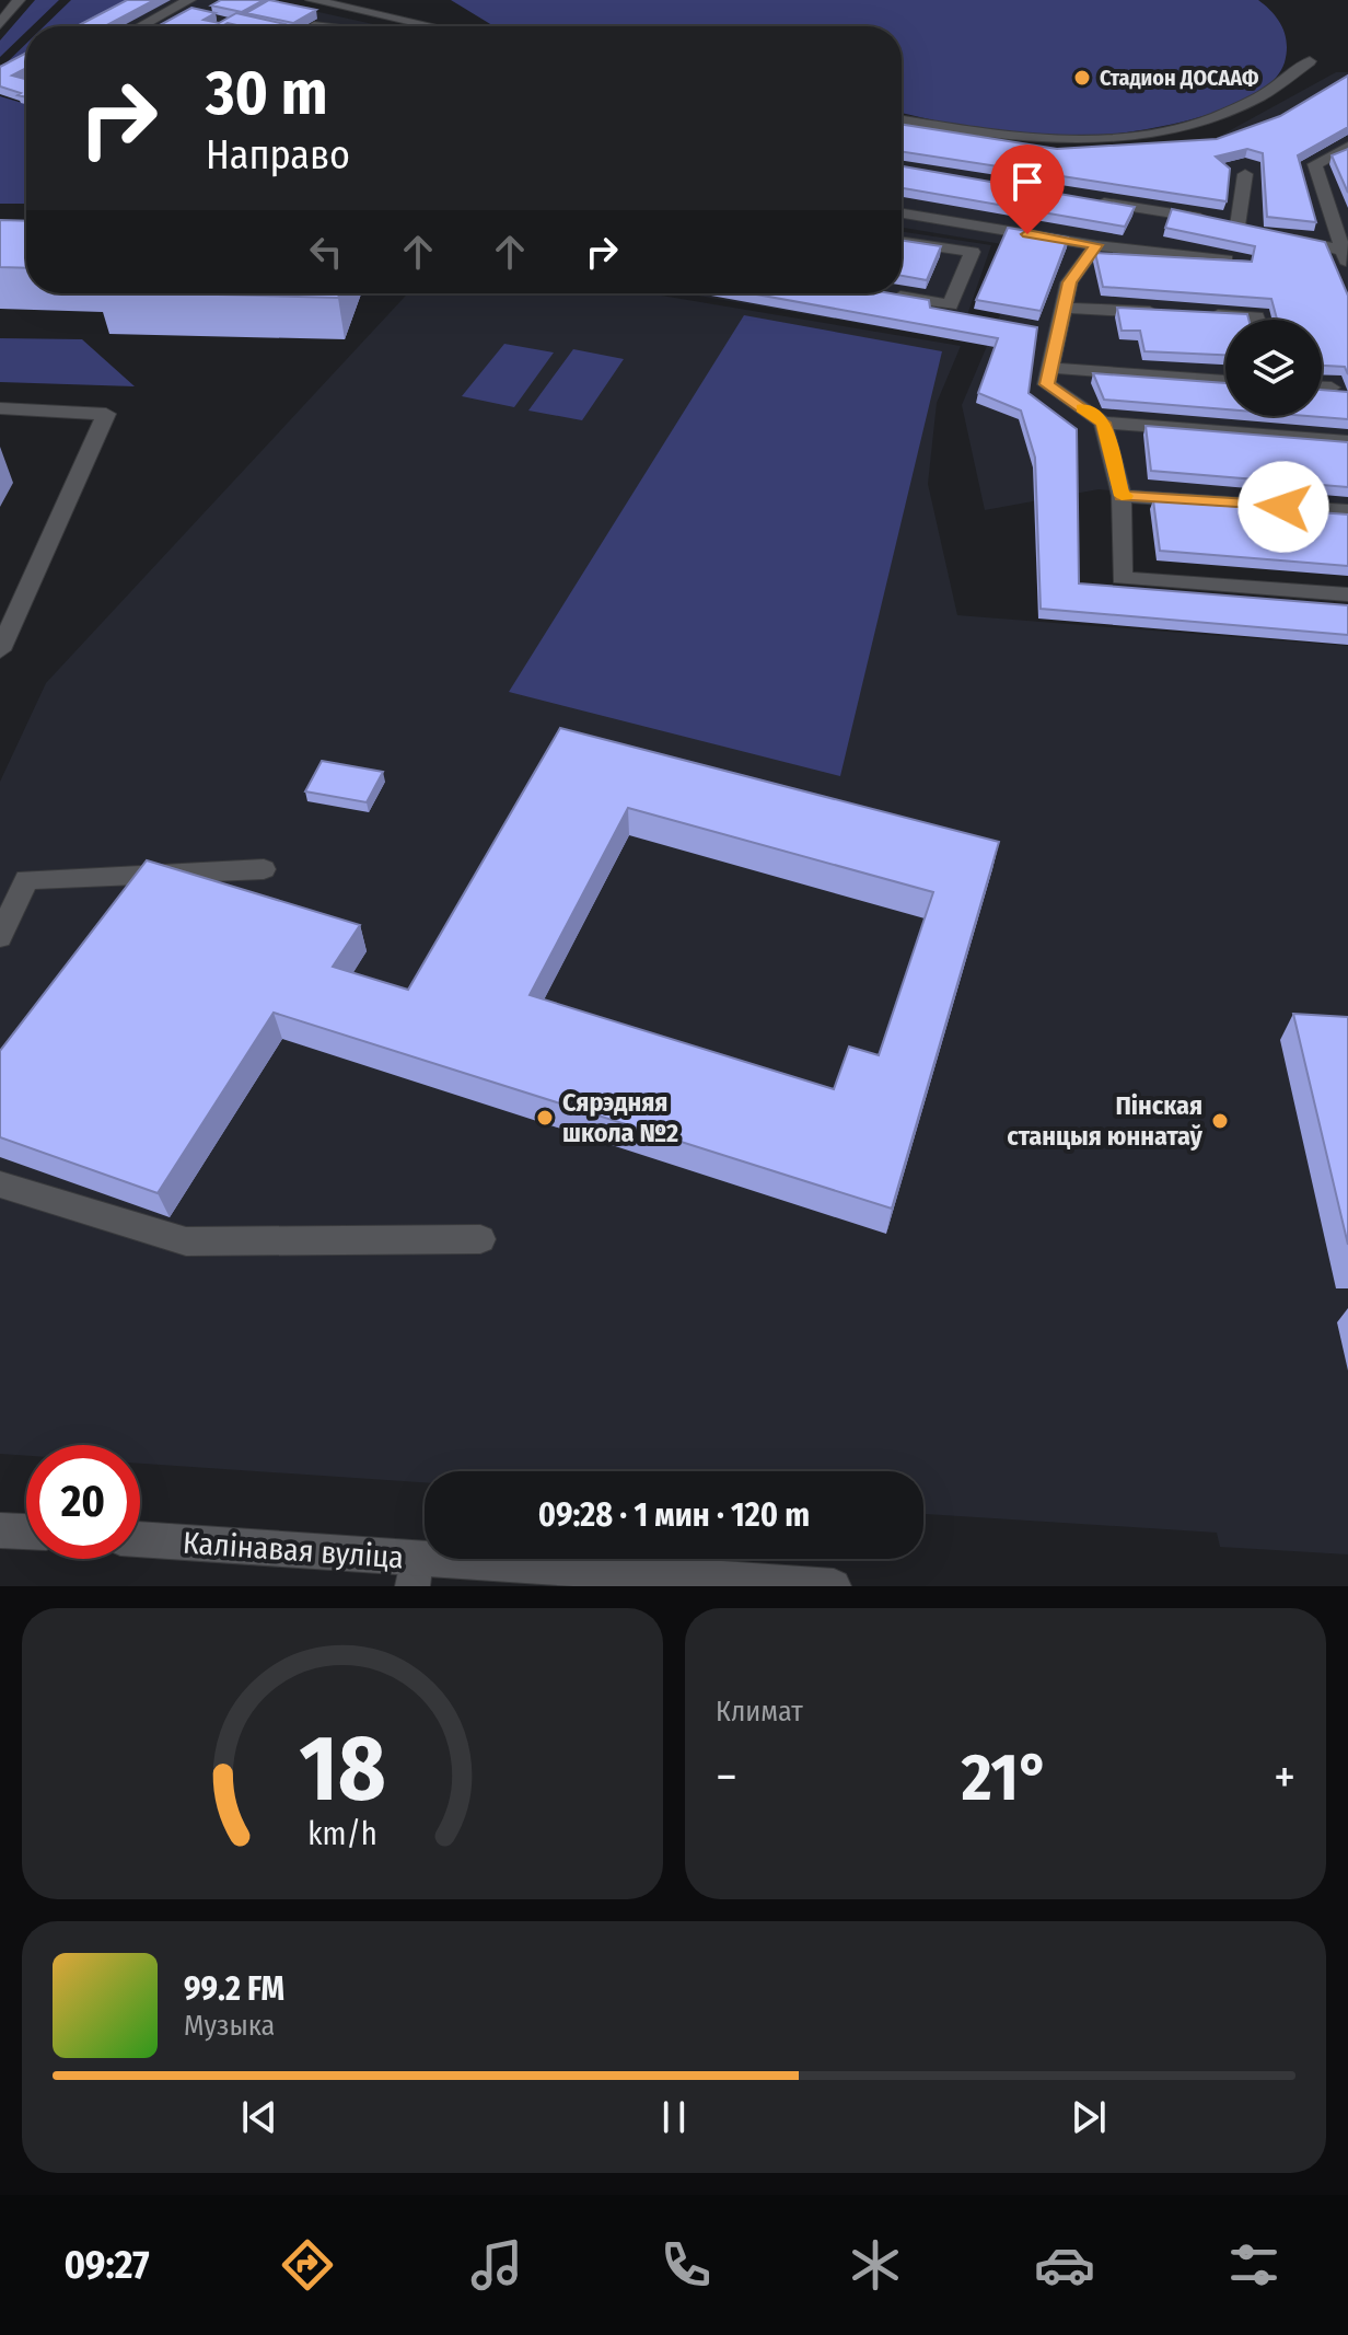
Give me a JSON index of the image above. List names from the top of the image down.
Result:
{
  "streets": {
    "street": ["Калінавая вуліца"]
  },
  "places": ["Стадион ДОСААФ", "Сярэдняя школа №2", "Пінская станцыя юннатаў"],
  "page": {
    "turn": ["30 m", "Направо"],
    "limit": "20",
    "trip": "09:28 · 1 мин · 120 m",
    "tile": "Климат",
    "heat": ["−", "21°", "+"],
    "song": ["99.2 FM", "Музыка"],
    "tabs": "09:27",
    "gauge": ["18", "km/h"]
  }
}
